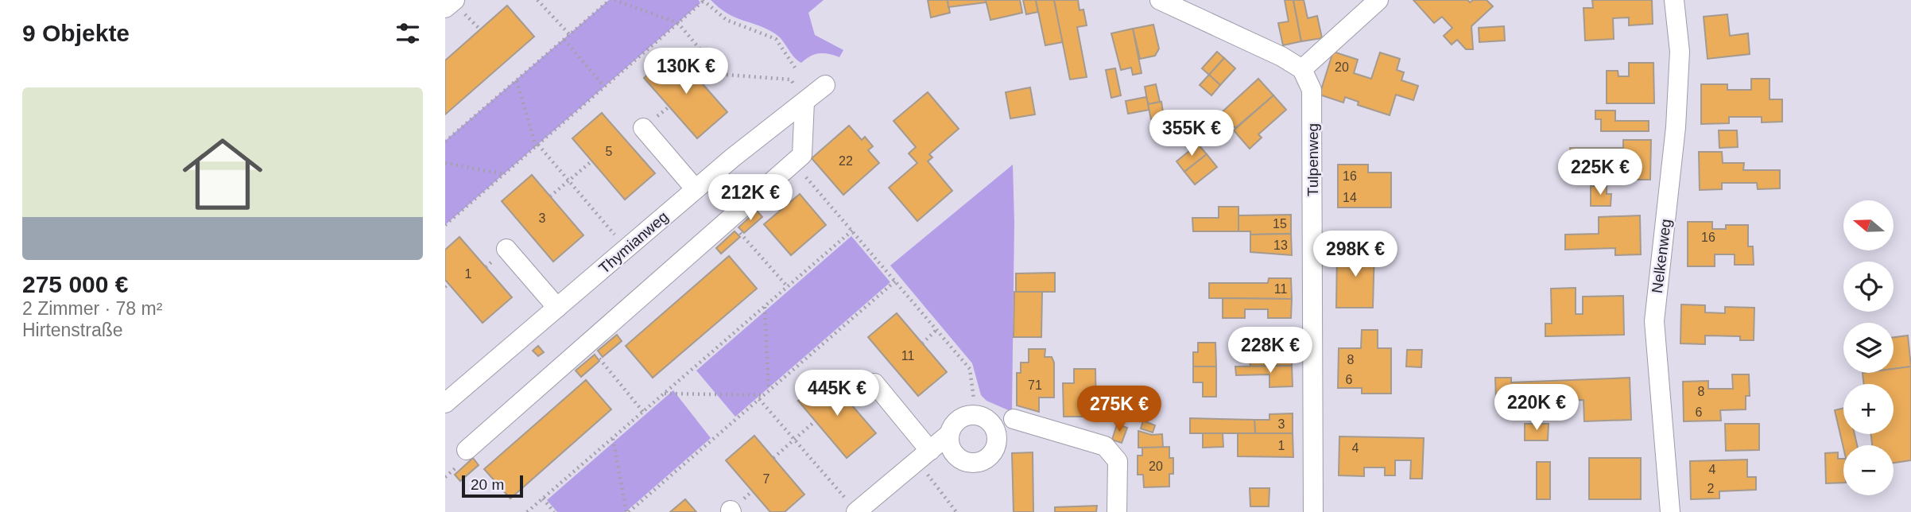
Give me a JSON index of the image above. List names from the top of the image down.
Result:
{
  "streets": {
    "street": ["Tulpenweg", "Thymianweg", "Nelkenweg"]
  },
  "house_numbers": [
    "20",
    "5",
    "22",
    "16",
    "14",
    "3",
    "15",
    "16",
    "13",
    "1",
    "11",
    "11",
    "8",
    "6",
    "71",
    "8",
    "6",
    "3",
    "1",
    "4",
    "20",
    "4",
    "7",
    "2"
  ],
  "scale_bar": "20 m",
  "north": "left",
  "page": {
    "heading": "9 Objekte",
    "price": [
      "130K €",
      "355K €",
      "225K €",
      "212K €",
      "298K €",
      "228K €",
      "445K €",
      "220K €",
      "275K €"
    ],
    "list": [
      {
        "name": "275 000 €",
        "note": "2 Zimmer · 78 m² · Hirtenstraße"
      }
    ],
    "map_buttons": ["+", "−"],
    "scale": "20 m"
  }
}
